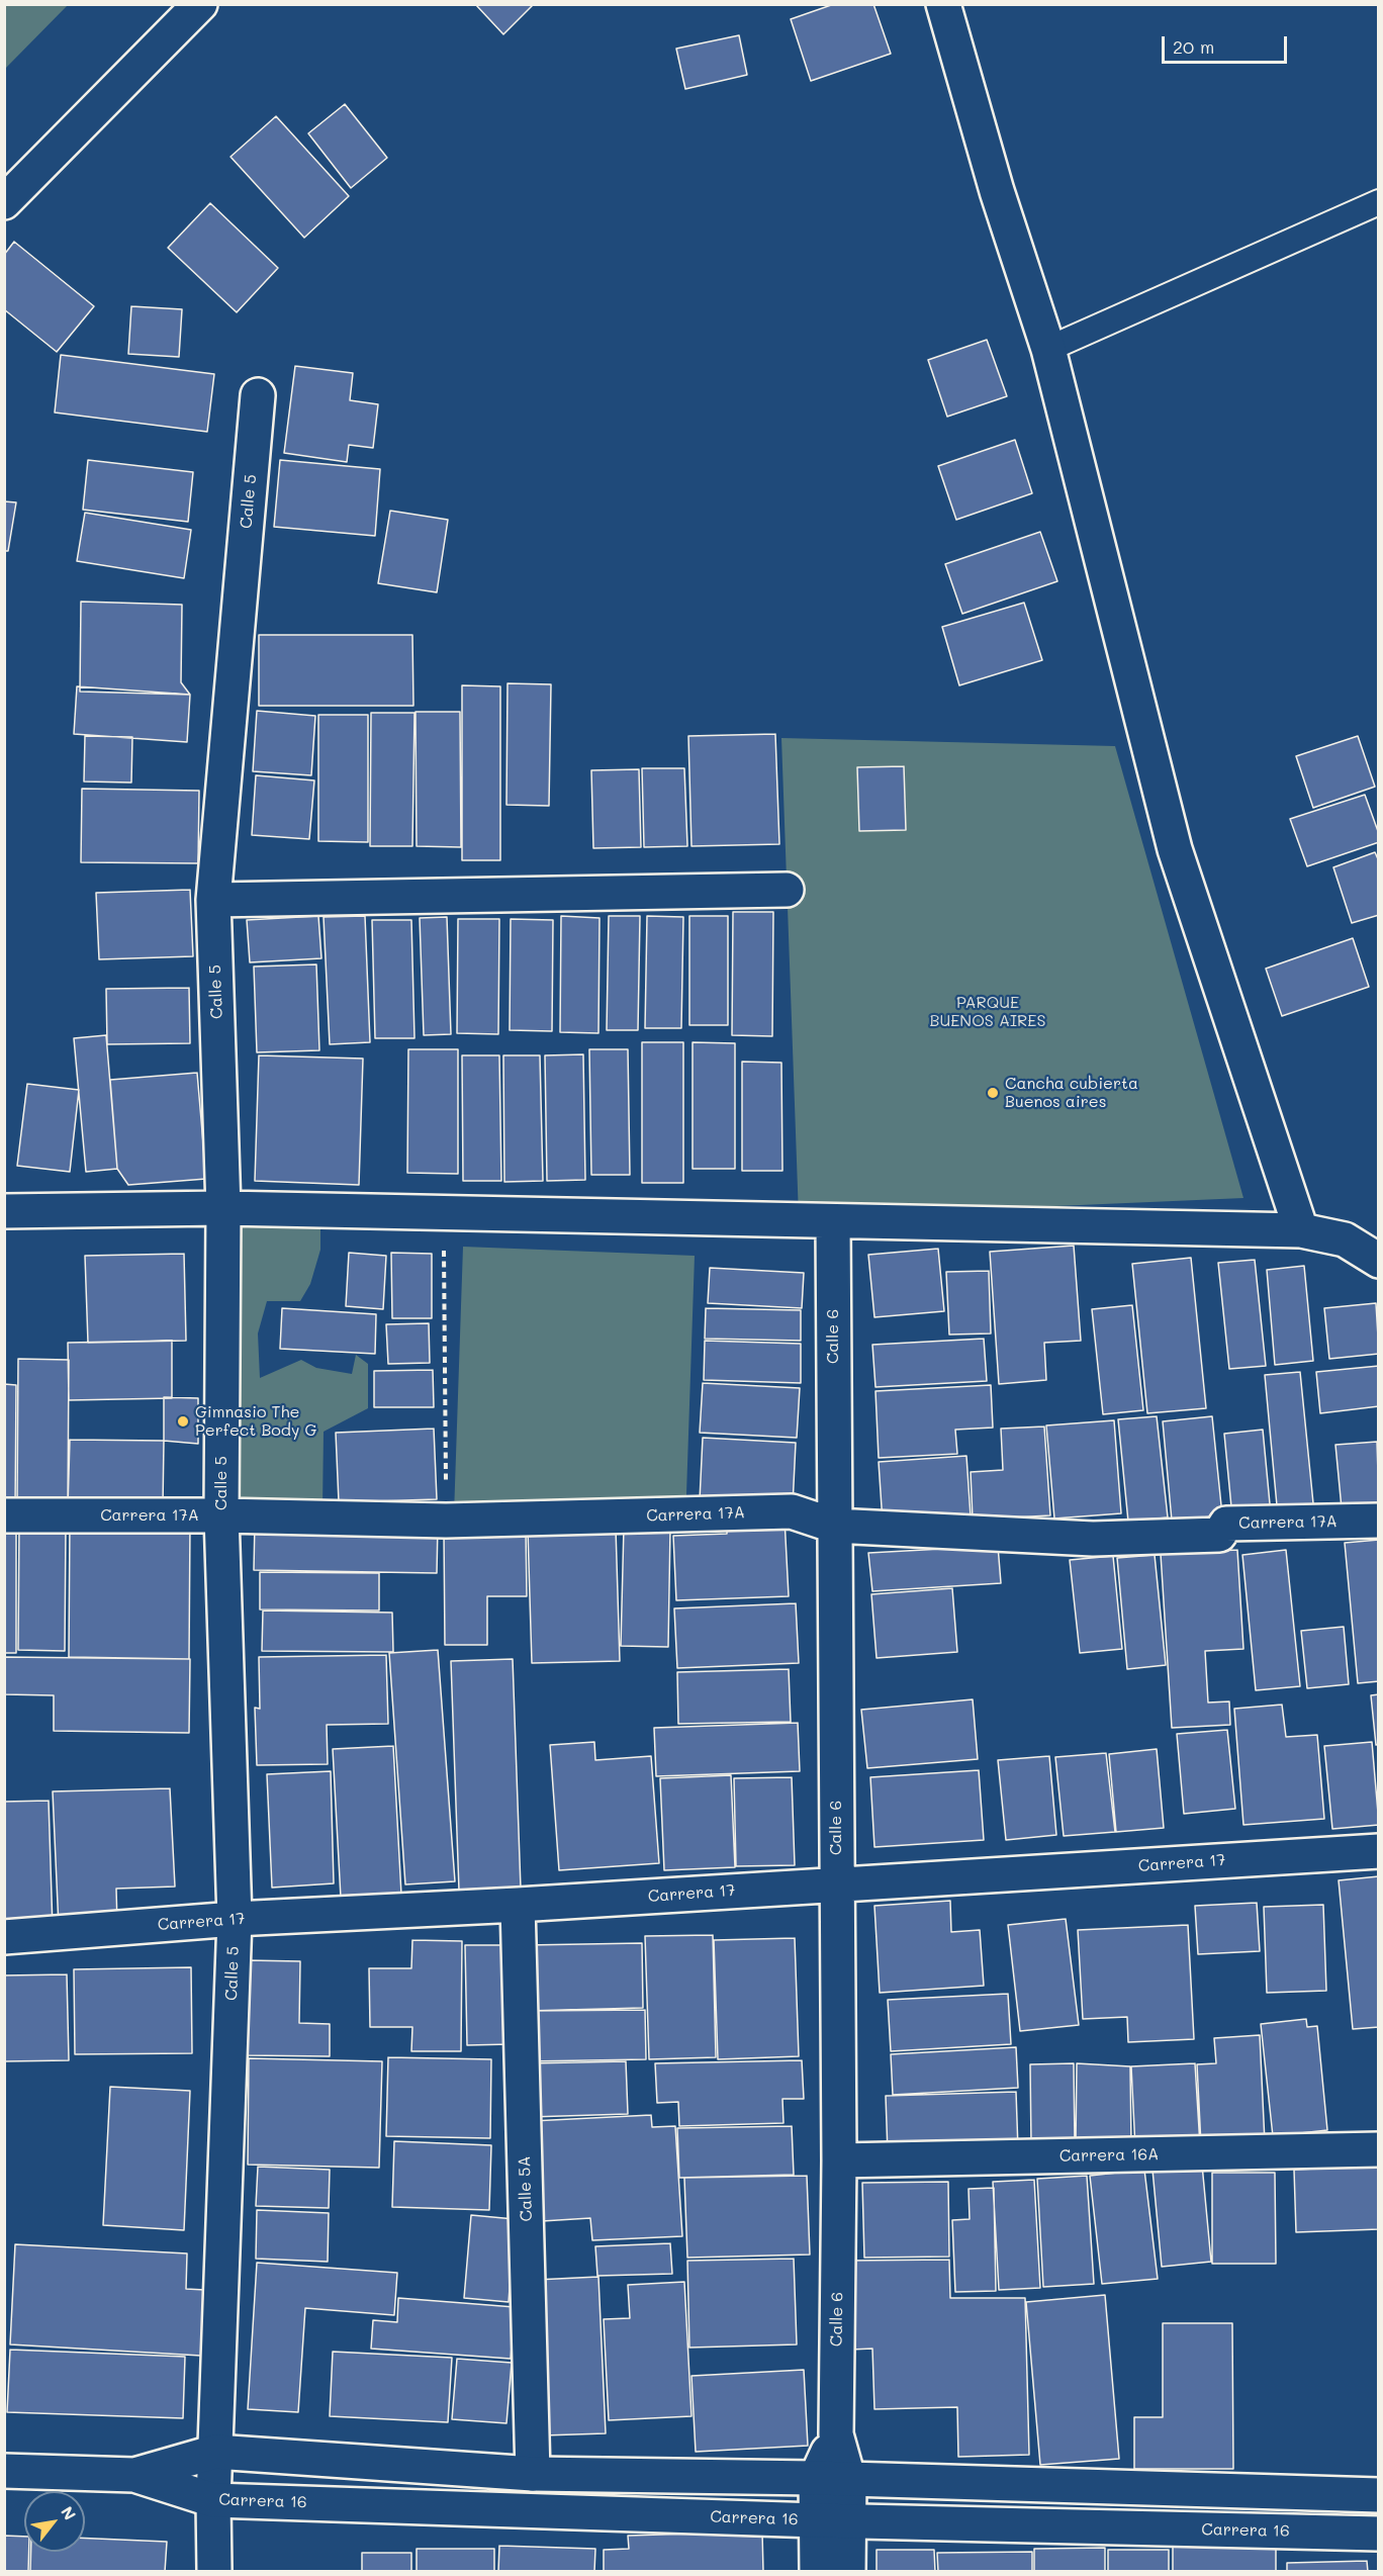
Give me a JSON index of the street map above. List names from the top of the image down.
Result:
{
  "streets": {
    "street": [
      "Calle 5",
      "Calle 6",
      "Carrera 17A",
      "Carrera 17",
      "Carrera 16A",
      "Calle 5A",
      "Carrera 16"
    ]
  },
  "crossings": [
    ["Calle 5", "Carrera 17A"],
    ["Calle 5", "Carrera 17"],
    ["Calle 5", "Carrera 16"],
    ["Calle 6", "Carrera 17A"],
    ["Calle 6", "Carrera 17"],
    ["Calle 6", "Carrera 16A"],
    ["Calle 6", "Carrera 16"],
    ["Carrera 17", "Calle 5A"],
    ["Calle 5A", "Carrera 16"]
  ],
  "parks": ["PARQUE BUENOS AIRES"],
  "places": ["Cancha cubierta Buenos aires", "Gimnasio The Perfect Body G"],
  "scale_bar": "20 m",
  "north": "top right"
}
